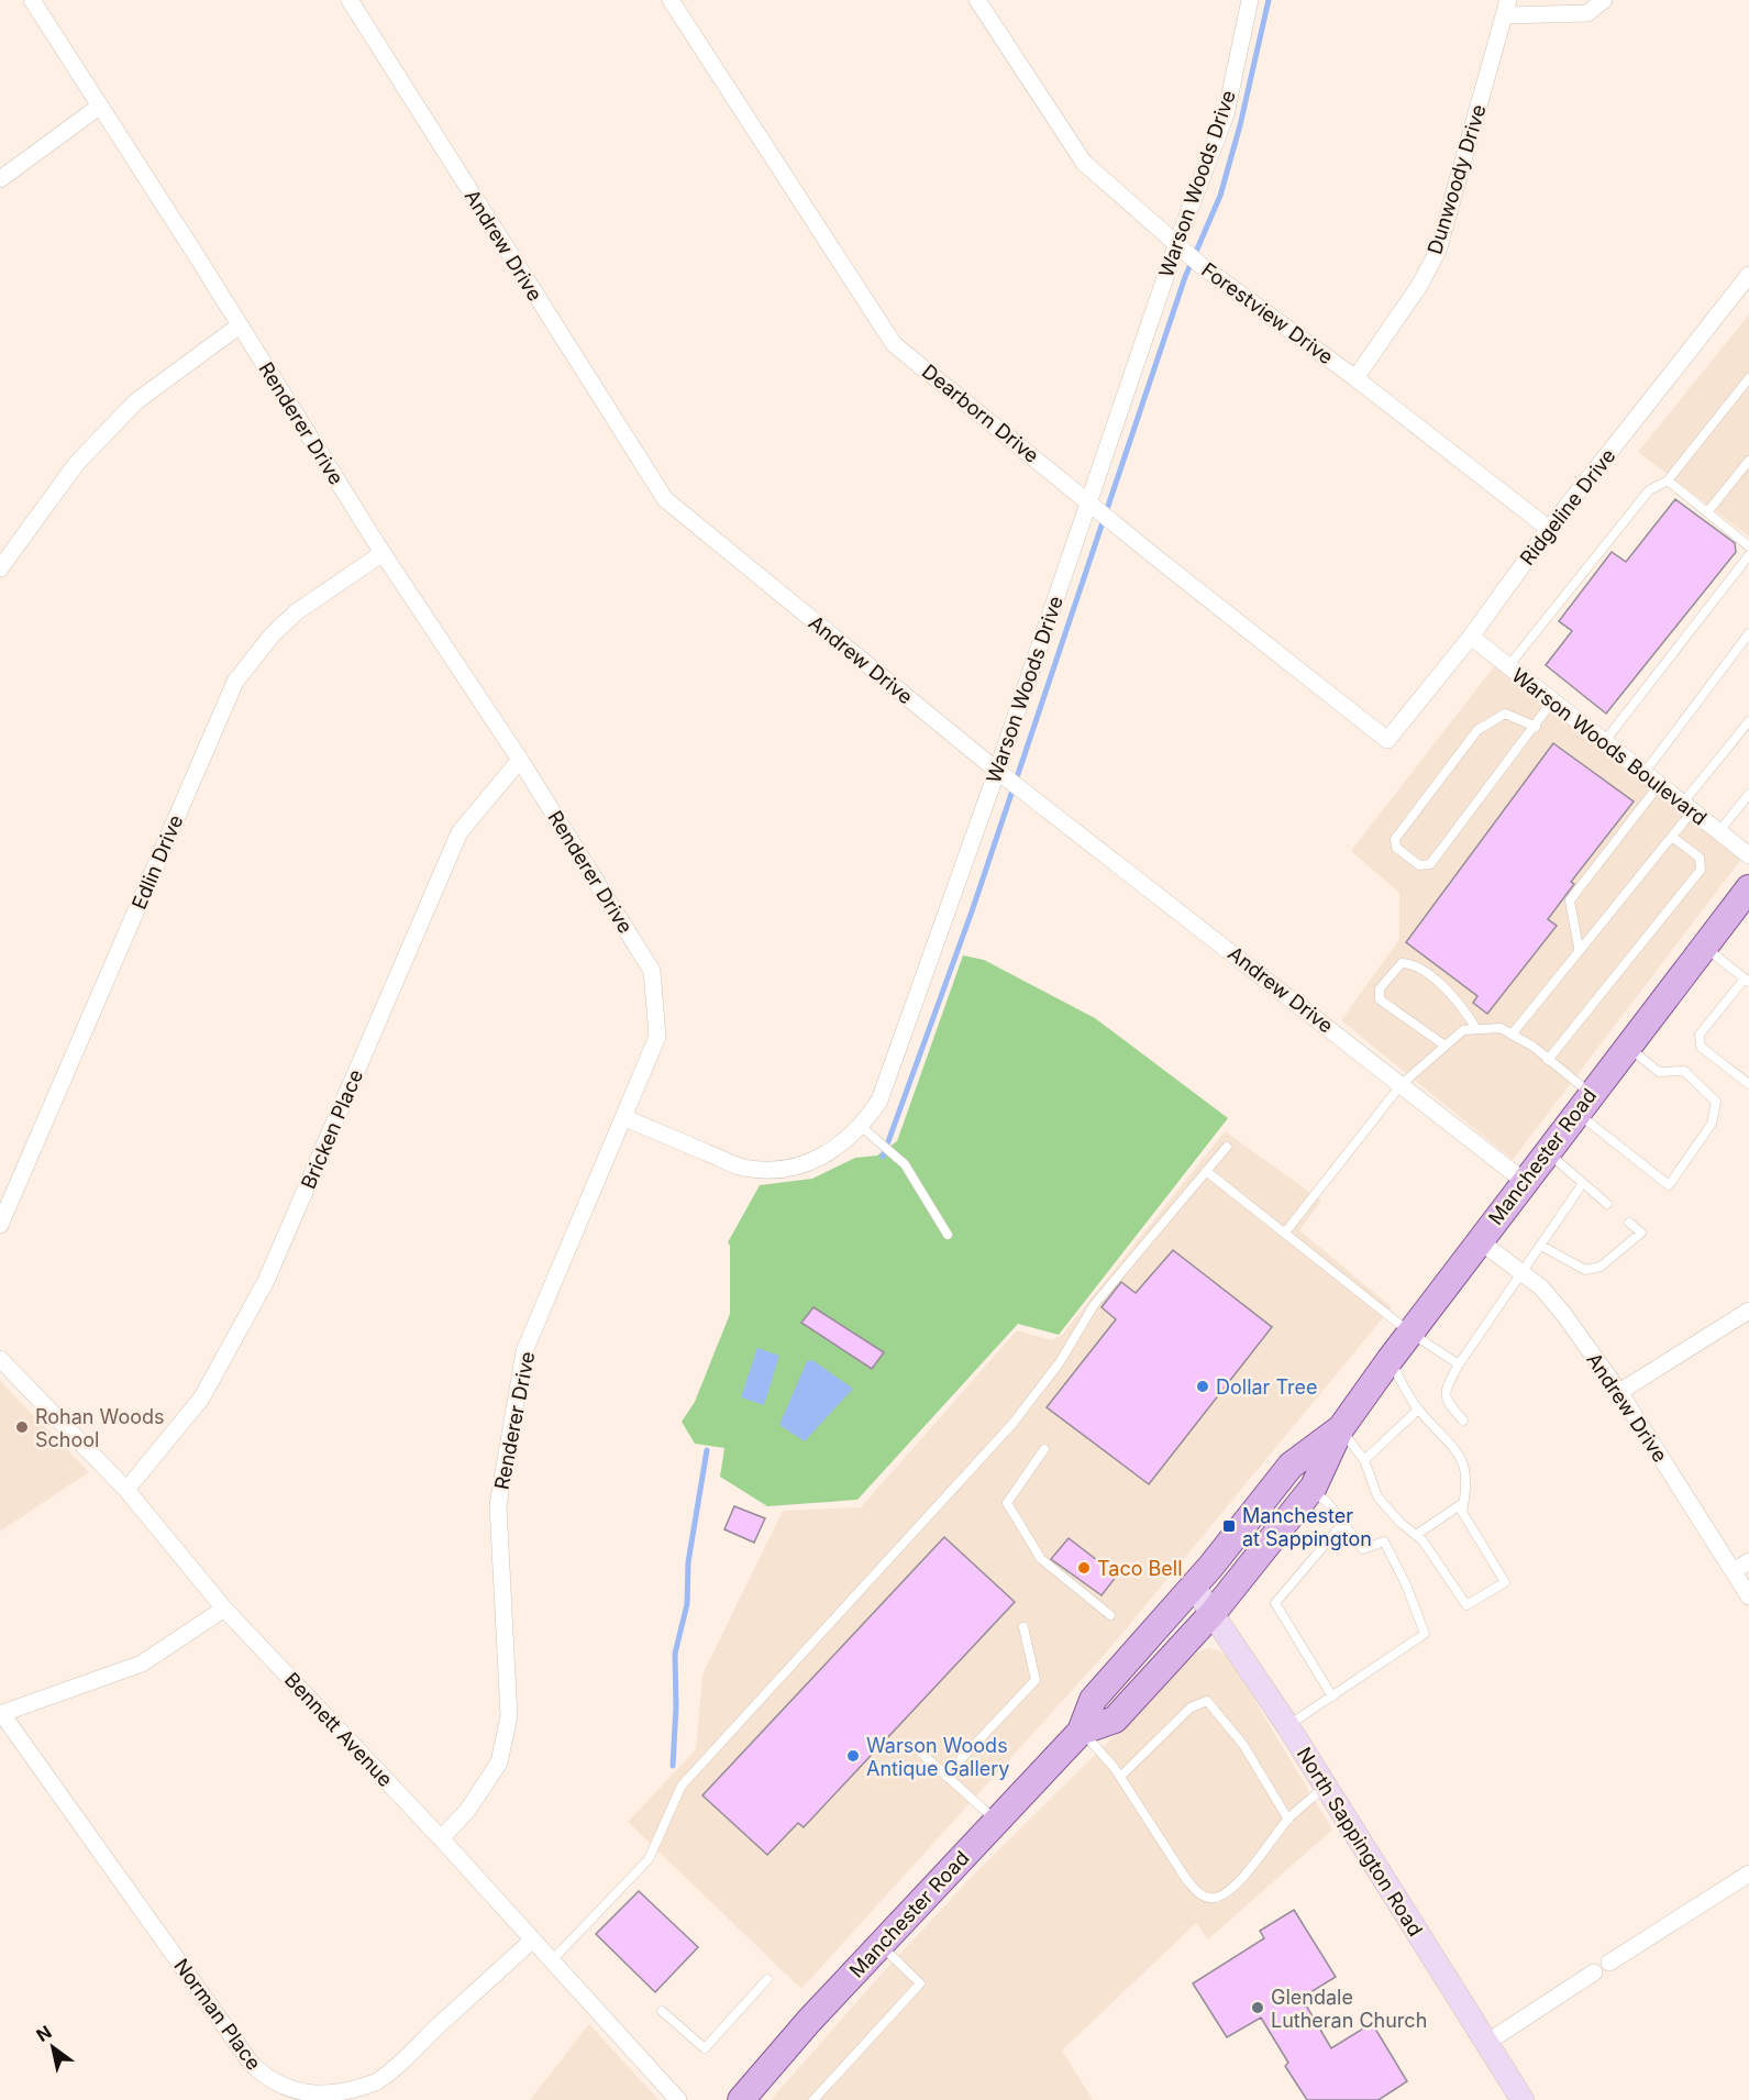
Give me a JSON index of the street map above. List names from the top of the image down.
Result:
{
  "streets": {
    "main road": ["Manchester Road"],
    "street": [
      "Dunwoody Drive",
      "Warson Woods Drive",
      "Andrew Drive",
      "Forestview Drive",
      "Dearborn Drive",
      "Renderer Drive",
      "Ridgeline Drive",
      "Warson Woods Boulevard",
      "Edlin Drive",
      "Bricken Place",
      "Bennett Avenue",
      "North Sappington Road",
      "Norman Place"
    ]
  },
  "crossings": [
    ["Dunwoody Drive", "Forestview Drive"],
    ["Warson Woods Drive", "Andrew Drive"],
    ["Warson Woods Drive", "Forestview Drive"],
    ["Warson Woods Drive", "Dearborn Drive"],
    ["Warson Woods Drive", "Renderer Drive"],
    ["Andrew Drive", "Manchester Road"],
    ["Forestview Drive", "Ridgeline Drive"],
    ["Dearborn Drive", "Ridgeline Drive"],
    ["Renderer Drive", "Edlin Drive"],
    ["Renderer Drive", "Bricken Place"],
    ["Renderer Drive", "Bennett Avenue"],
    ["Ridgeline Drive", "Warson Woods Boulevard"],
    ["Bricken Place", "Bennett Avenue"],
    ["Manchester Road", "North Sappington Road"],
    ["Bennett Avenue", "Norman Place"]
  ],
  "places": {
    "other": [
      "Dollar Tree",
      "Rohan Woods School",
      "Taco Bell",
      "Warson Woods Antique Gallery",
      "Glendale Lutheran Church"
    ],
    "transit": ["Manchester at Sappington"]
  },
  "north": "top left"
}
